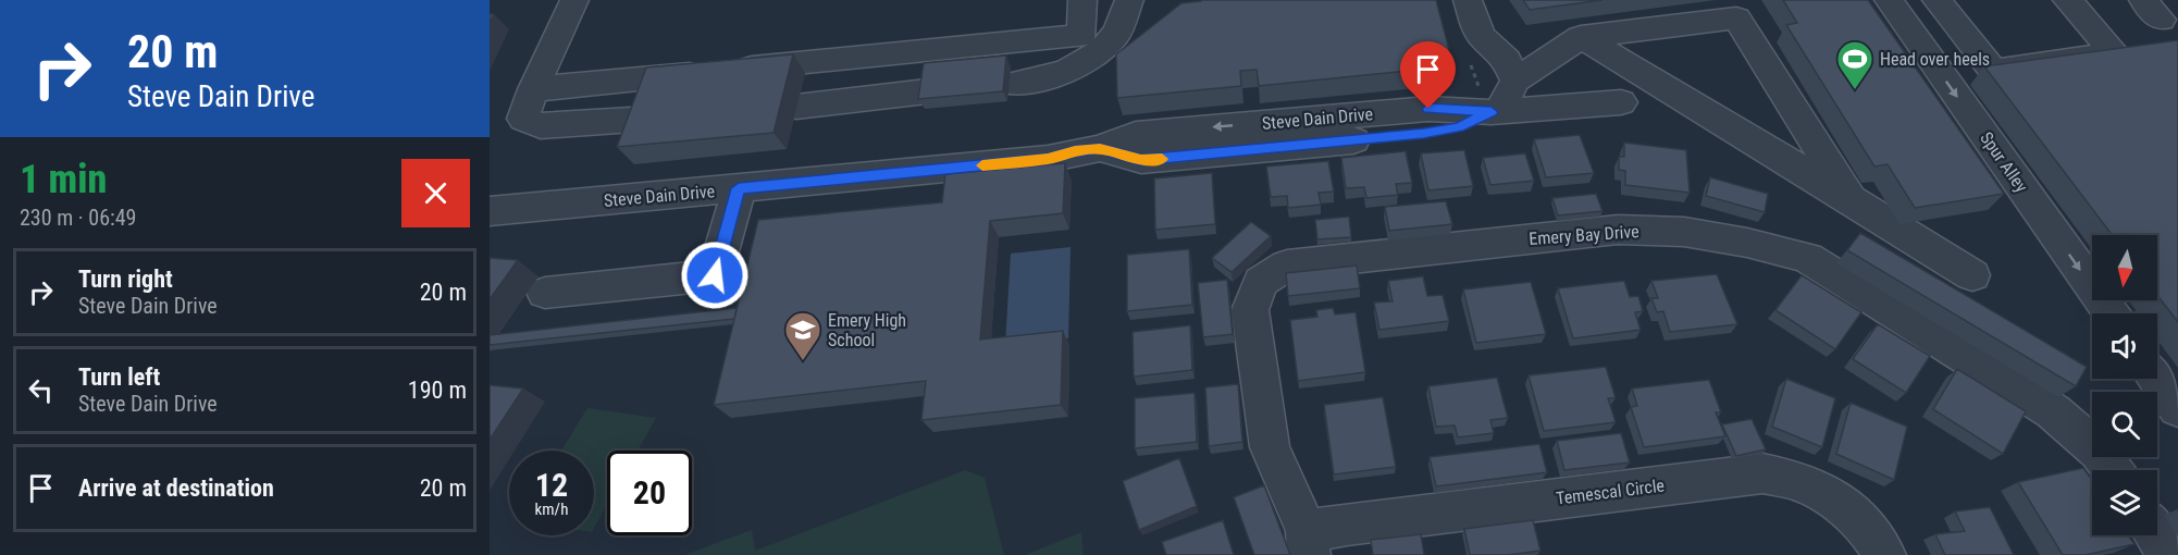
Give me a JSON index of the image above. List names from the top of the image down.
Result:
{
  "streets": {
    "street": [
      "Steve Dain Drive",
      "Spur Alley",
      "Emery Bay Drive",
      "Temescal Circle"
    ]
  },
  "crossings": [
    ["Emery Bay Drive", "Temescal Circle"]
  ],
  "places": {
    "sports": ["Head over heels"],
    "school or university": ["Emery High School"]
  },
  "north": "bottom",
  "page": {
    "turn": ["20 m", "Steve Dain Drive"],
    "heading": ["1 min", "230 m · 06:49"],
    "list": [
      {
        "name": "Turn right",
        "note": "Steve Dain Drive",
        "value": "20 m"
      },
      {
        "name": "Turn left",
        "note": "Steve Dain Drive",
        "value": "190 m"
      },
      {
        "name": "Arrive at destination",
        "value": "20 m"
      }
    ],
    "speed": "12 km/h",
    "limit": "20"
  }
}
